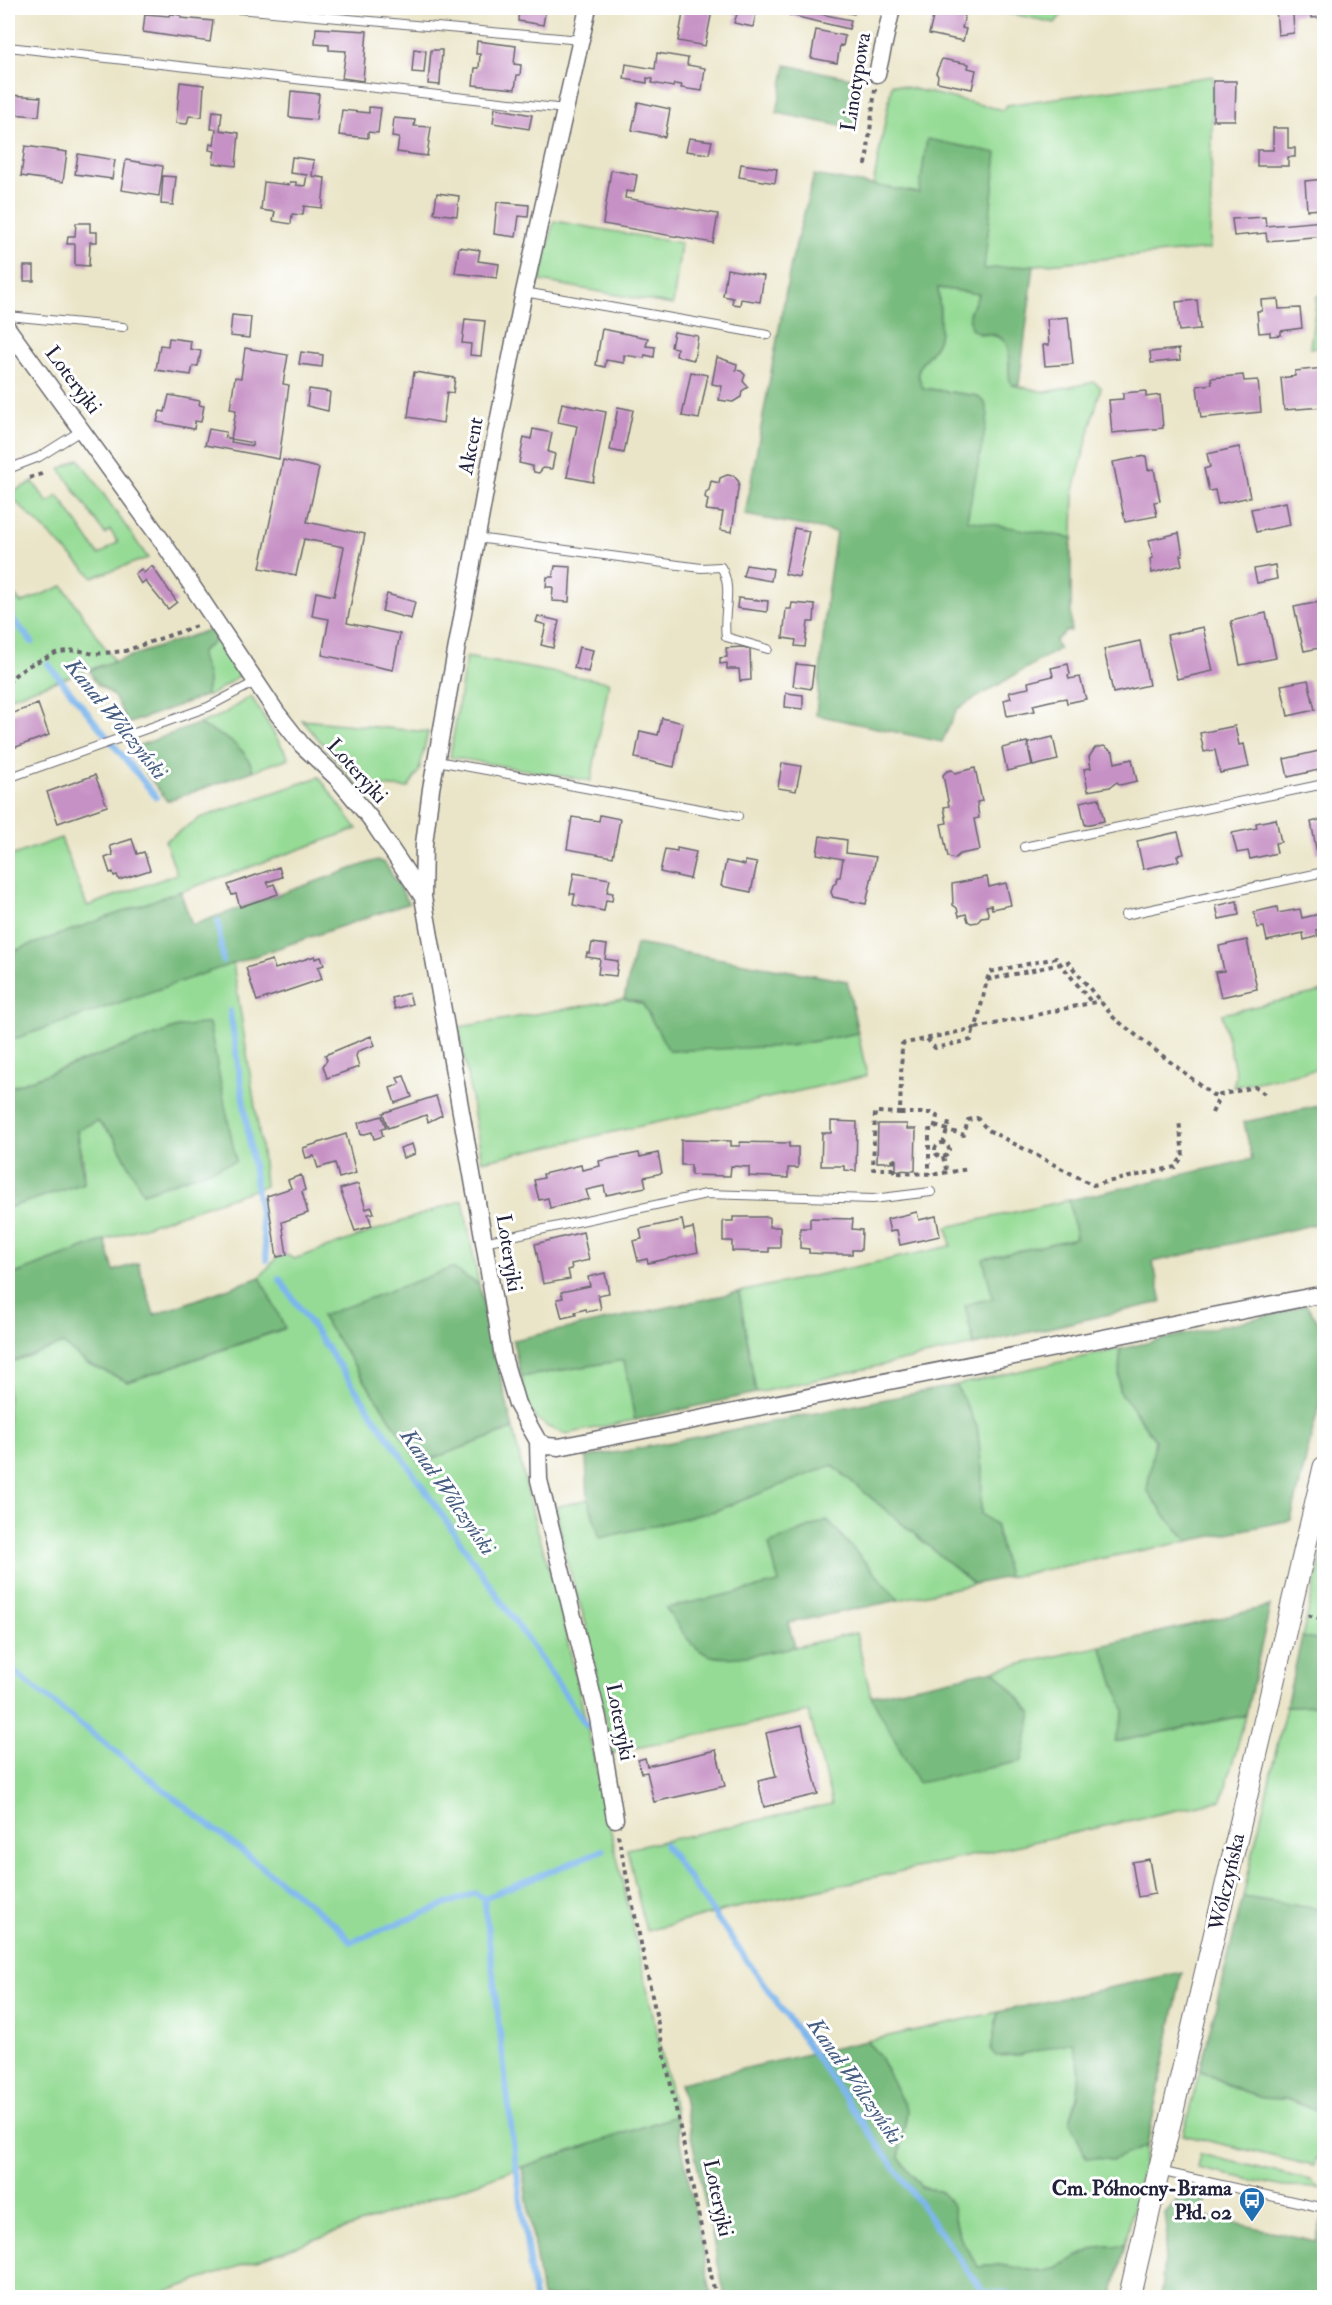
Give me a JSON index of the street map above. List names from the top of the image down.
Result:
{
  "streets": {
    "street": [
      "Linotypowa",
      "Loteryjki",
      "Akcent",
      "Wólczyńska"
    ]
  },
  "crossings": [
    ["Loteryjki", "Akcent"]
  ],
  "water": ["Kanał Wólczyński"],
  "places": {
    "bus stop": ["Cm. Północny-Brama Płd. 02"]
  }
}
